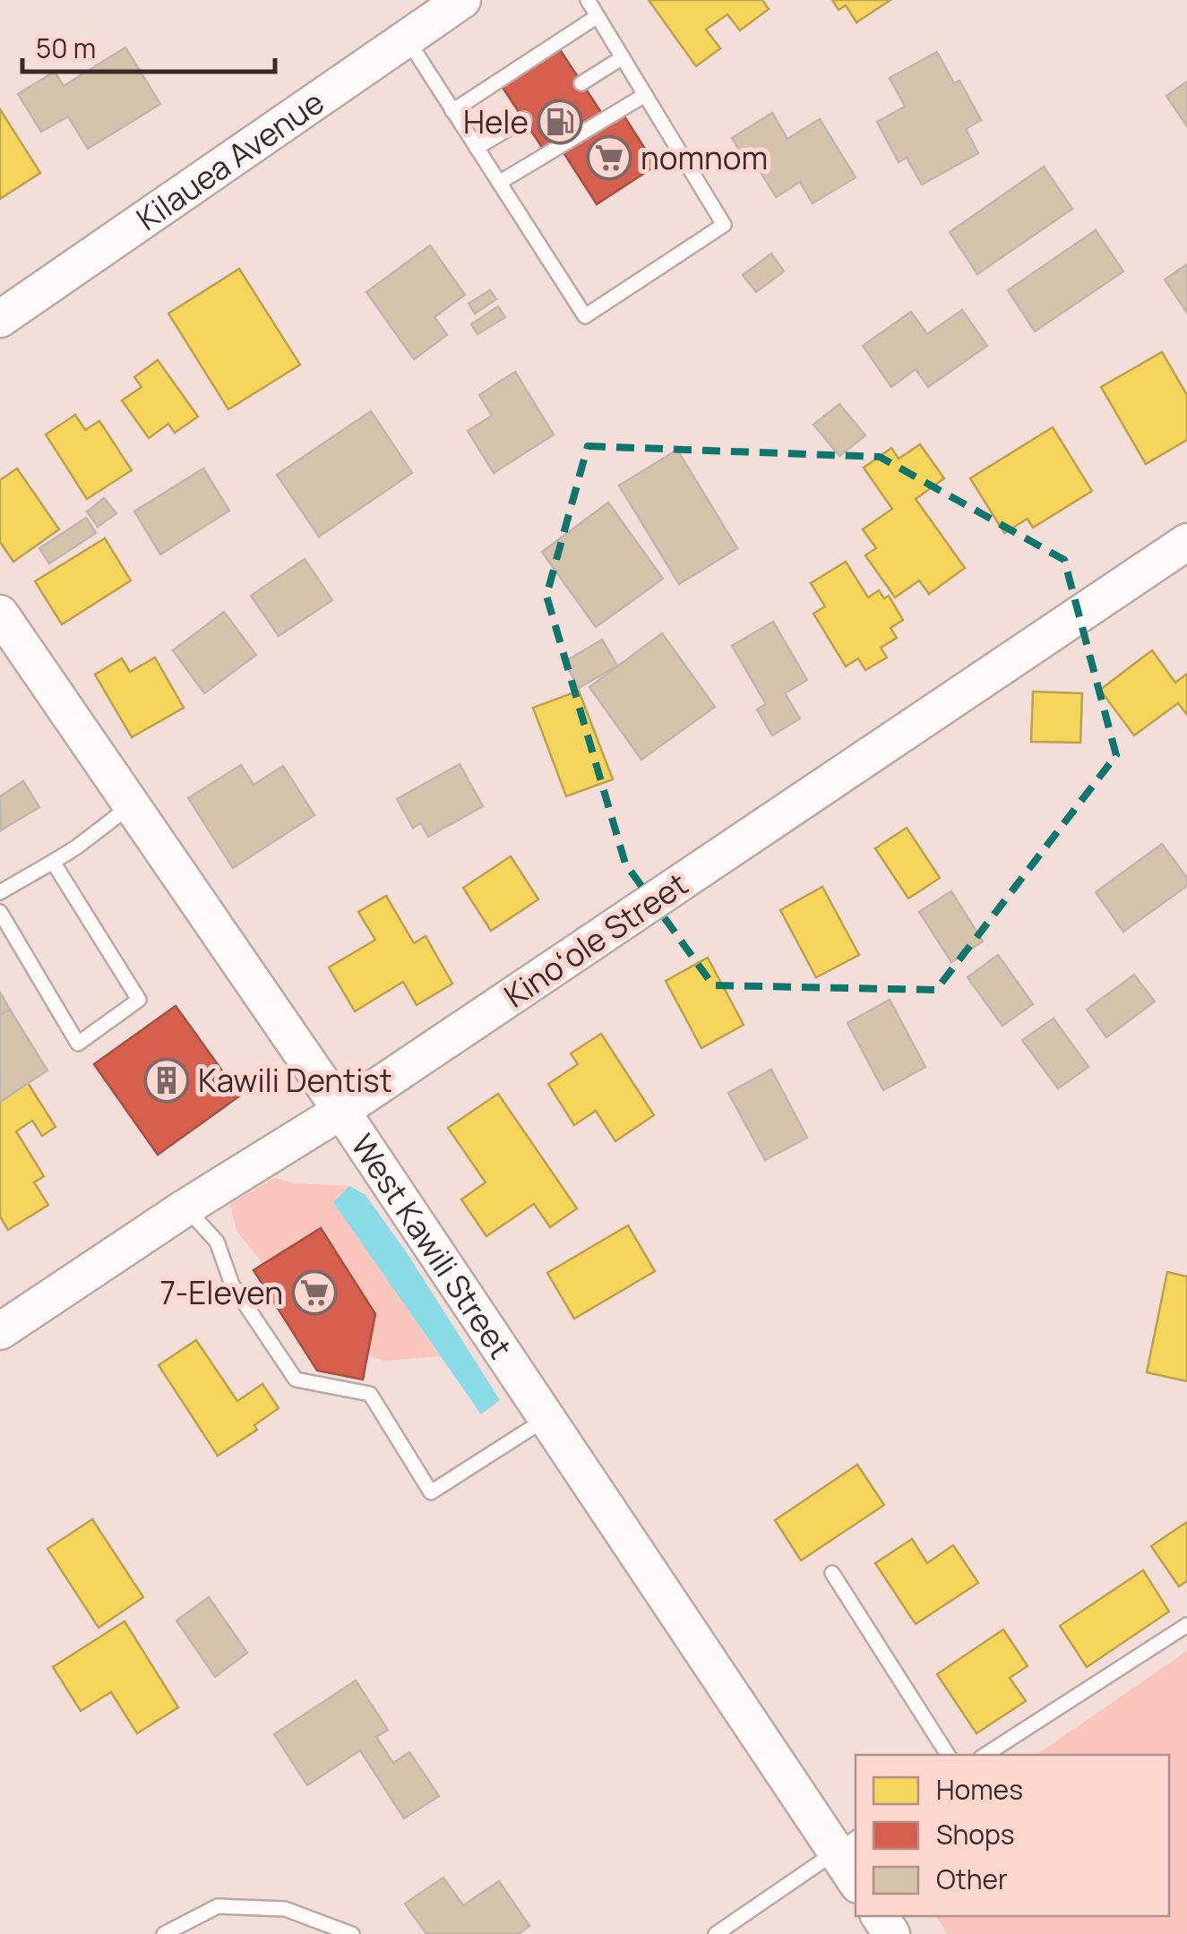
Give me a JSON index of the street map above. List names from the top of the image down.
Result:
{
  "streets": {
    "street": ["Kilauea Avenue", "Kinoʻole Street", "West Kawili Street"]
  },
  "crossings": [
    ["Kinoʻole Street", "West Kawili Street"]
  ],
  "places": {
    "fuel station": ["Hele"],
    "supermarket": ["nomnom", "7-Eleven"],
    "building": ["Kawili Dentist"]
  },
  "legend": ["Homes", "Shops", "Other"],
  "scale_bar": "50 m"
}
